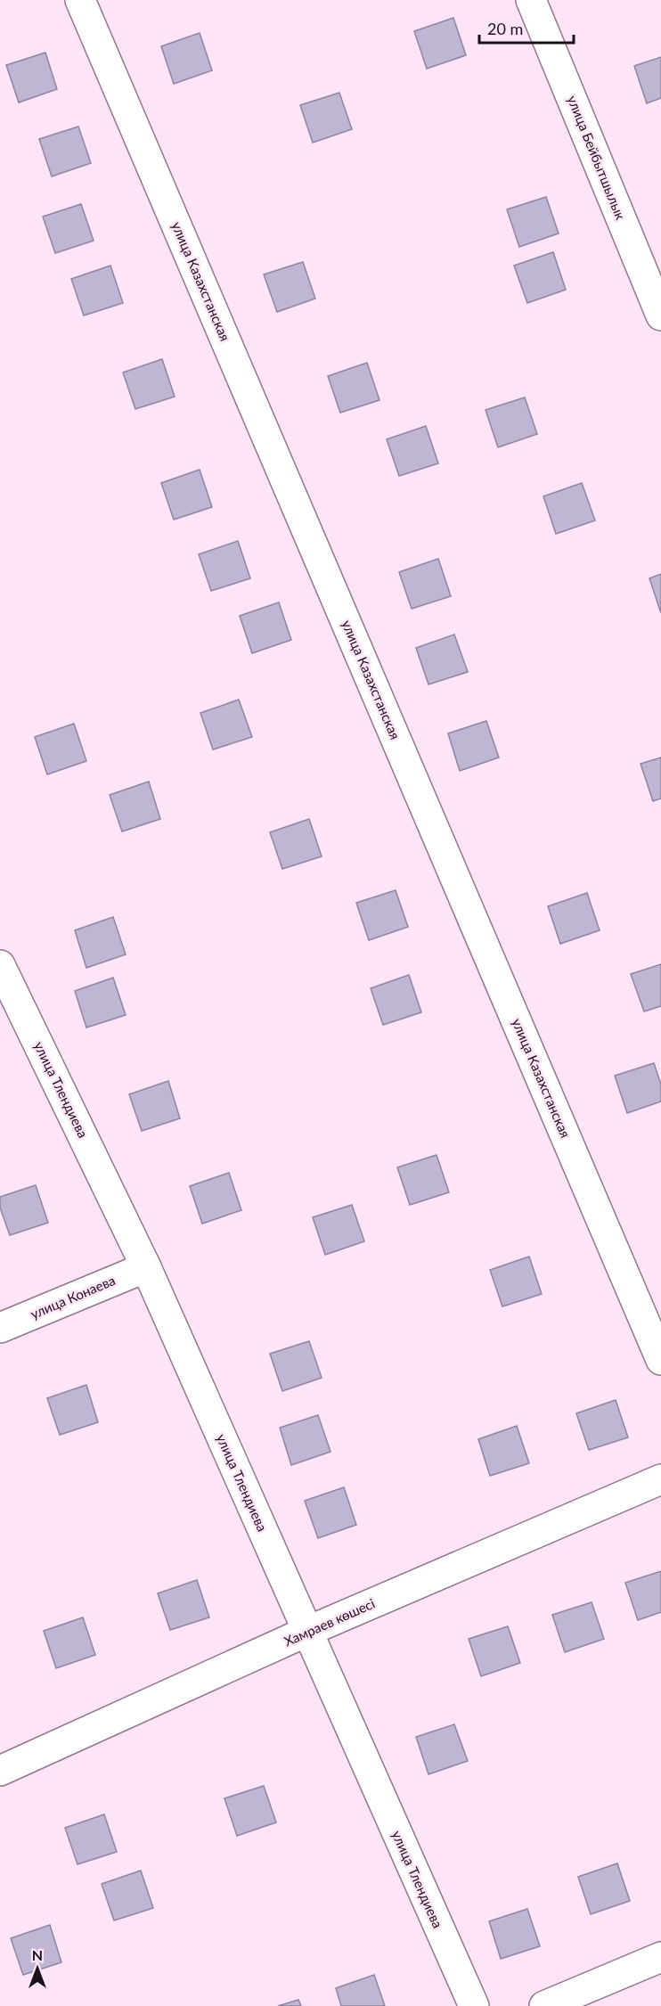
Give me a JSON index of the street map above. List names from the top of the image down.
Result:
{
  "streets": {
    "street": [
      "улица Бейбытшылык",
      "улица Казахстанская",
      "улица Тлендиева",
      "улица Конаева",
      "Хамраев көшесі"
    ]
  },
  "crossings": [
    ["улица Тлендиева", "улица Конаева"],
    ["улица Тлендиева", "Хамраев көшесі"]
  ],
  "scale_bar": "20 m",
  "north": "top"
}
